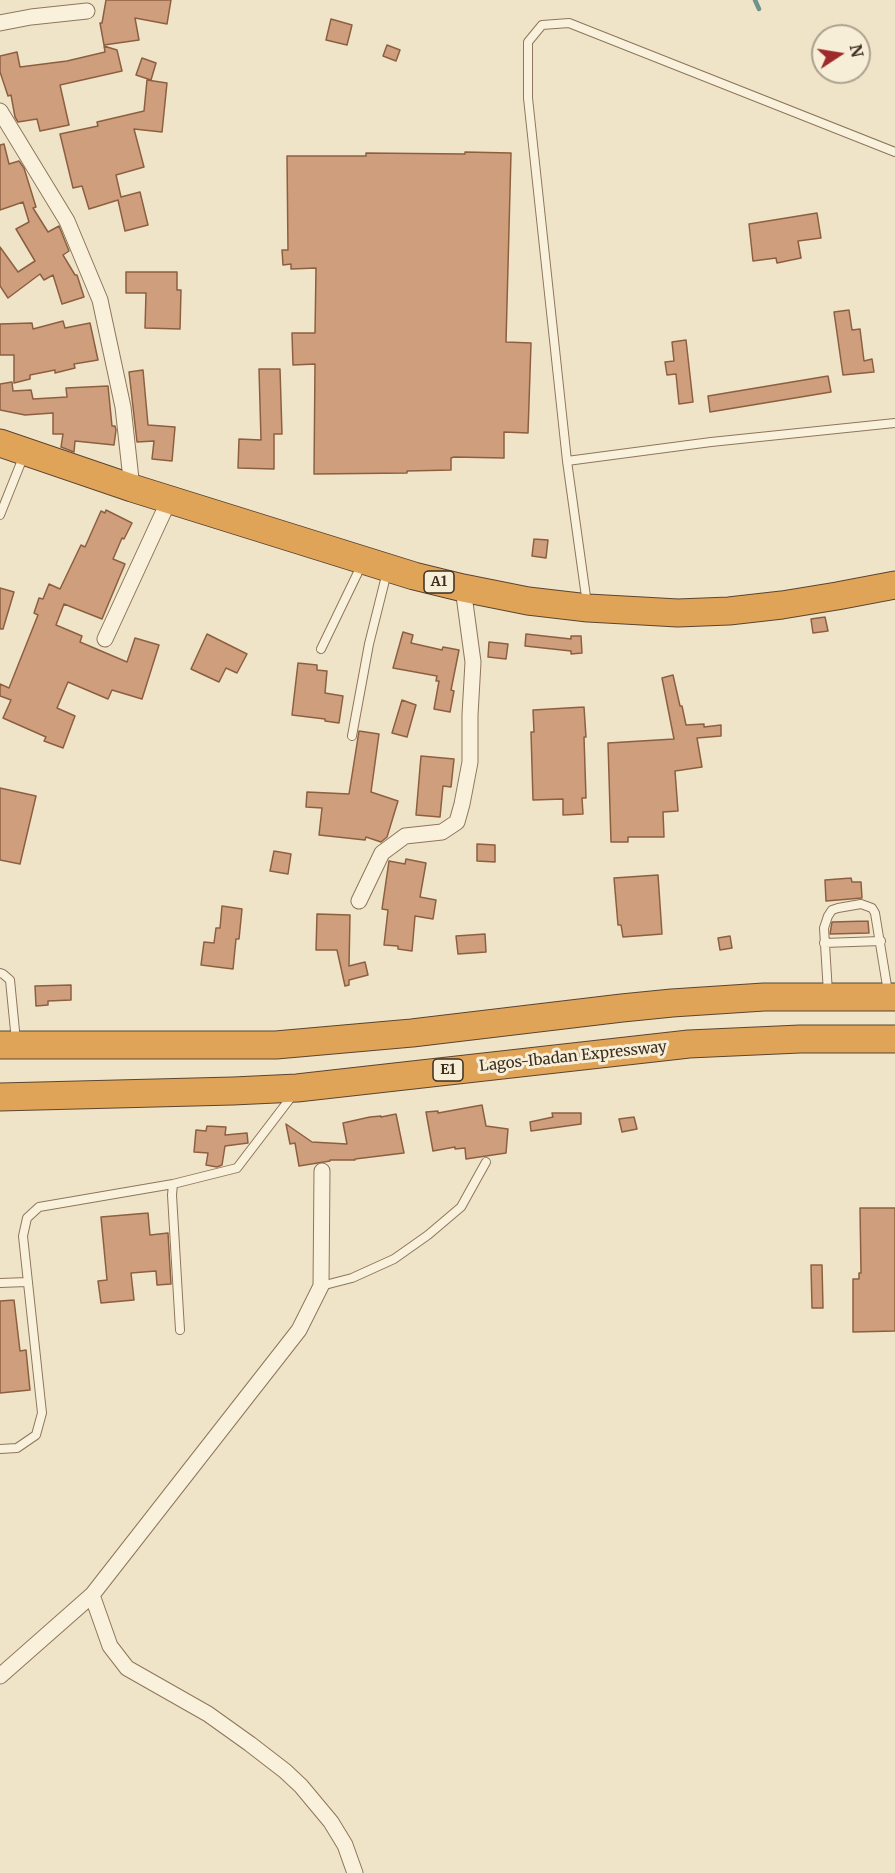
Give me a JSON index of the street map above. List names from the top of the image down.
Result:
{
  "streets": {
    "highway": ["A1", "Lagos-Ibadan Expressway", "E1"]
  },
  "north": "right"
}
